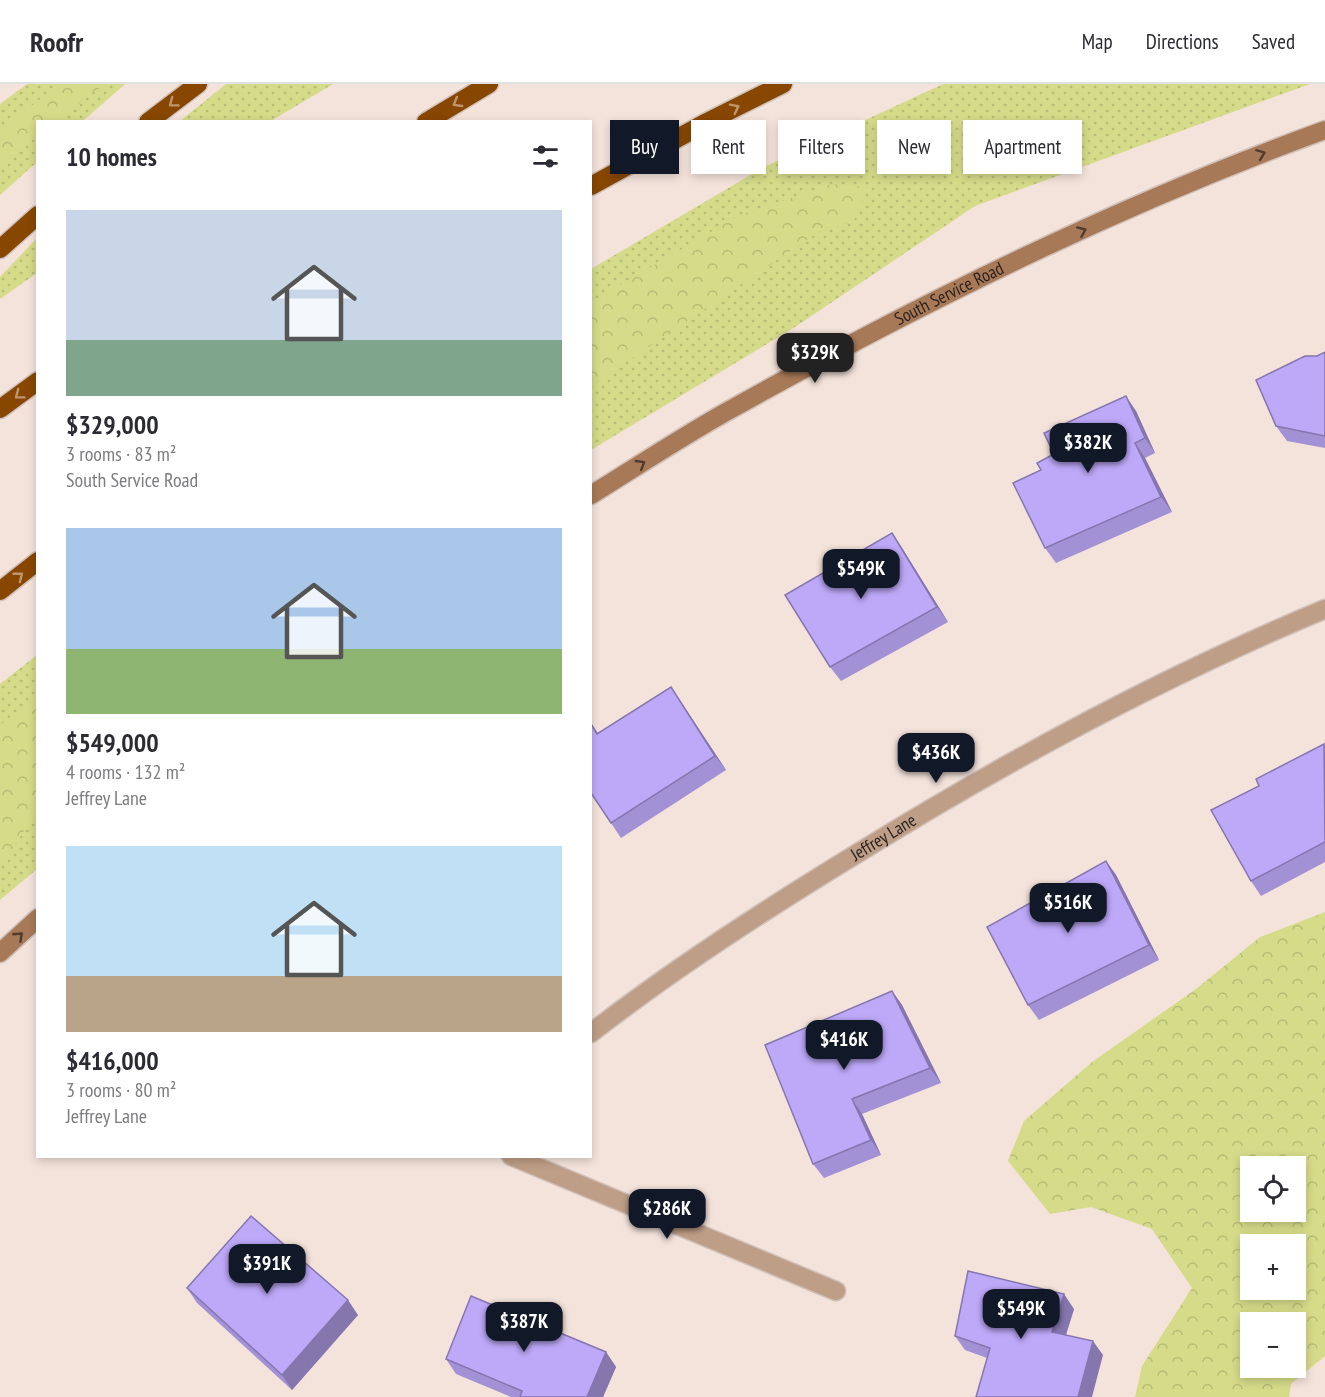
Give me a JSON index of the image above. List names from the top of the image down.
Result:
{
  "streets": {
    "main road": ["South Service Road"],
    "street": ["Jeffrey Lane"]
  },
  "one_way": ["South Service Road"],
  "page": {
    "header": "Roofr",
    "nav": ["Map", "Directions", "Saved"],
    "chip": [
      "Buy",
      "Rent",
      "Filters",
      "New",
      "Apartment"
    ],
    "heading": "10 homes",
    "list": [
      {
        "name": "$329,000",
        "note": "3 rooms · 83 m² · South Service Road"
      },
      {
        "name": "$549,000",
        "note": "4 rooms · 132 m² · Jeffrey Lane"
      },
      {
        "name": "$416,000",
        "note": "3 rooms · 80 m² · Jeffrey Lane"
      }
    ],
    "price": [
      "$329K",
      "$382K",
      "$549K",
      "$436K",
      "$516K",
      "$416K",
      "$286K",
      "$391K",
      "$549K",
      "$387K"
    ],
    "map_buttons": ["+", "−"]
  }
}
